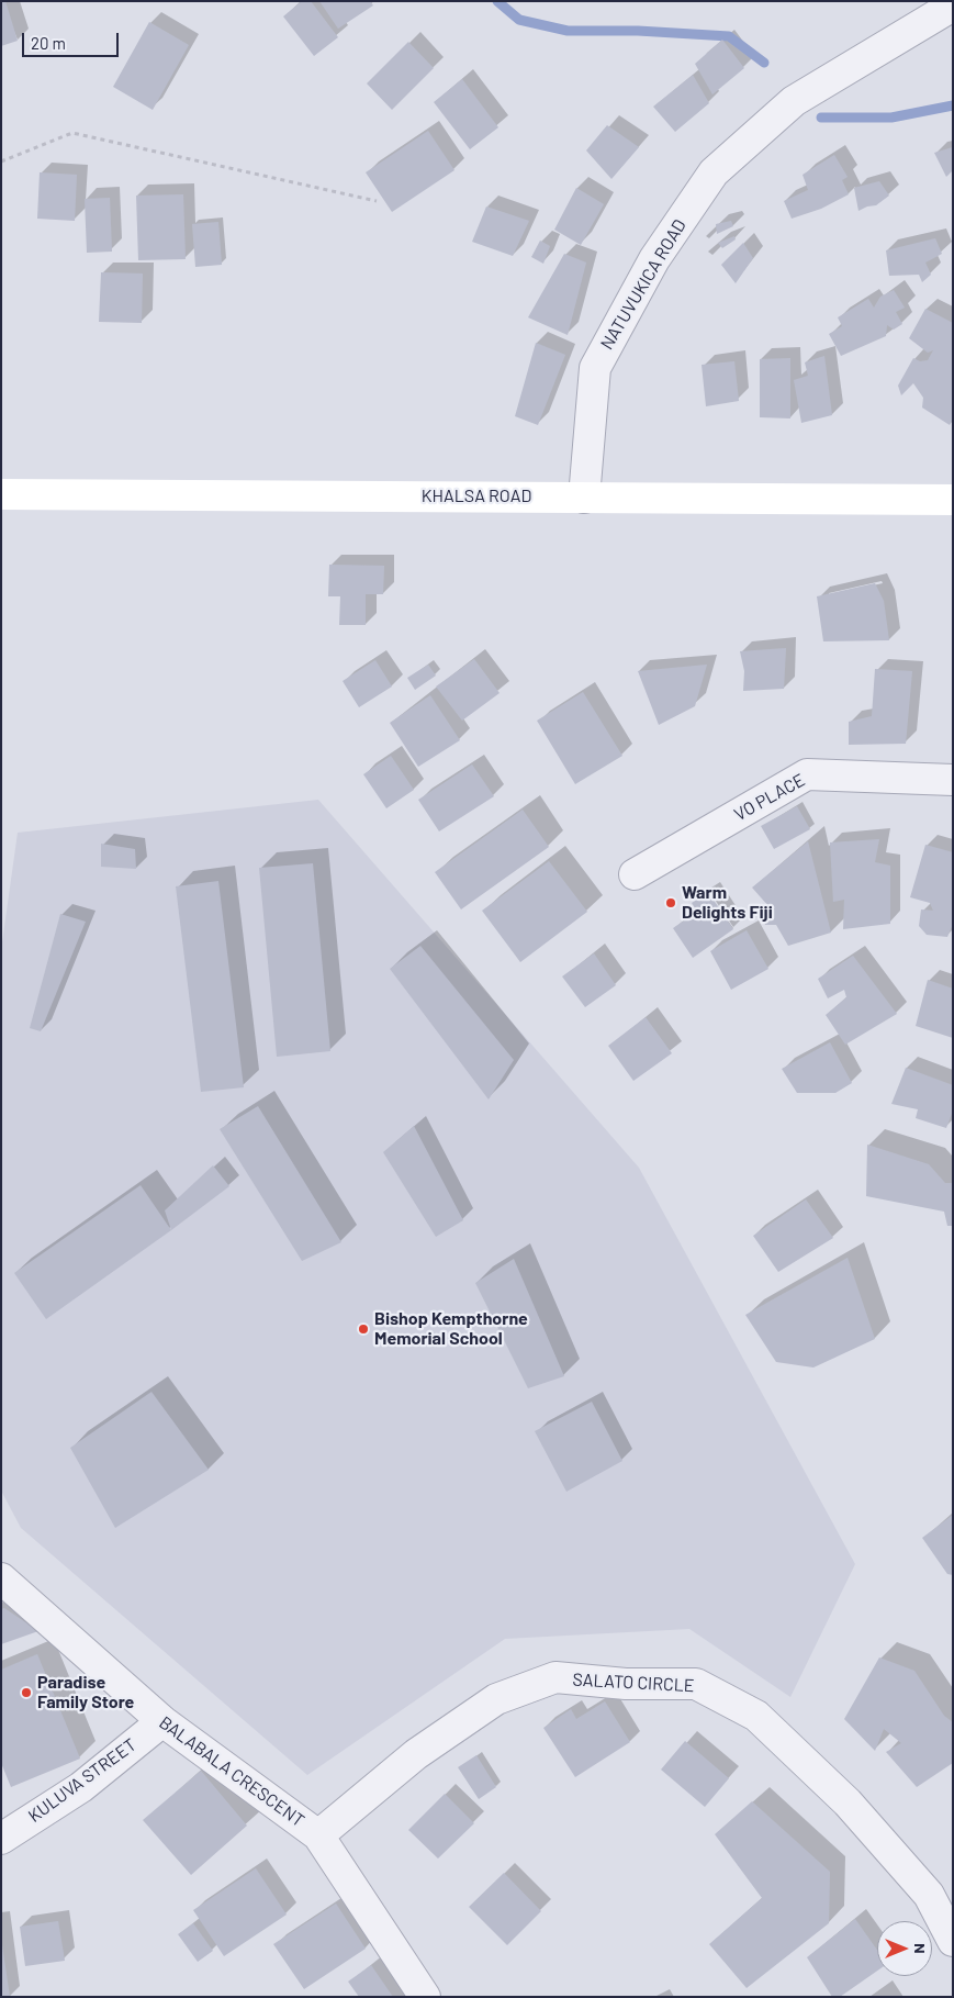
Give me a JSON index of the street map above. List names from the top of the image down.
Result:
{
  "streets": {
    "main road": ["KHALSA ROAD"],
    "street": [
      "NATUVUKICA ROAD",
      "VO PLACE",
      "SALATO CIRCLE",
      "BALABALA CRESCENT",
      "KULUVA STREET"
    ]
  },
  "crossings": [
    ["NATUVUKICA ROAD", "KHALSA ROAD"],
    ["SALATO CIRCLE", "BALABALA CRESCENT"],
    ["BALABALA CRESCENT", "KULUVA STREET"]
  ],
  "places": ["Warm Delights Fiji", "Bishop Kempthorne Memorial School", "Paradise Family Store"],
  "scale_bar": "20 m",
  "north": "right"
}
